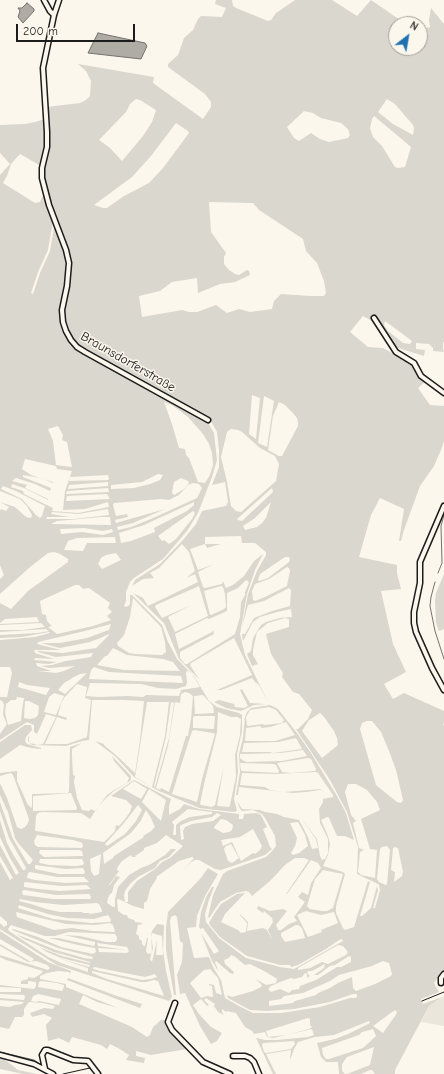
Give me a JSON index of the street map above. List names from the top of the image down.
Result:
{
  "streets": {
    "street": ["Braunsdorferstraße"]
  },
  "scale_bar": "200 m",
  "north": "top right"
}
